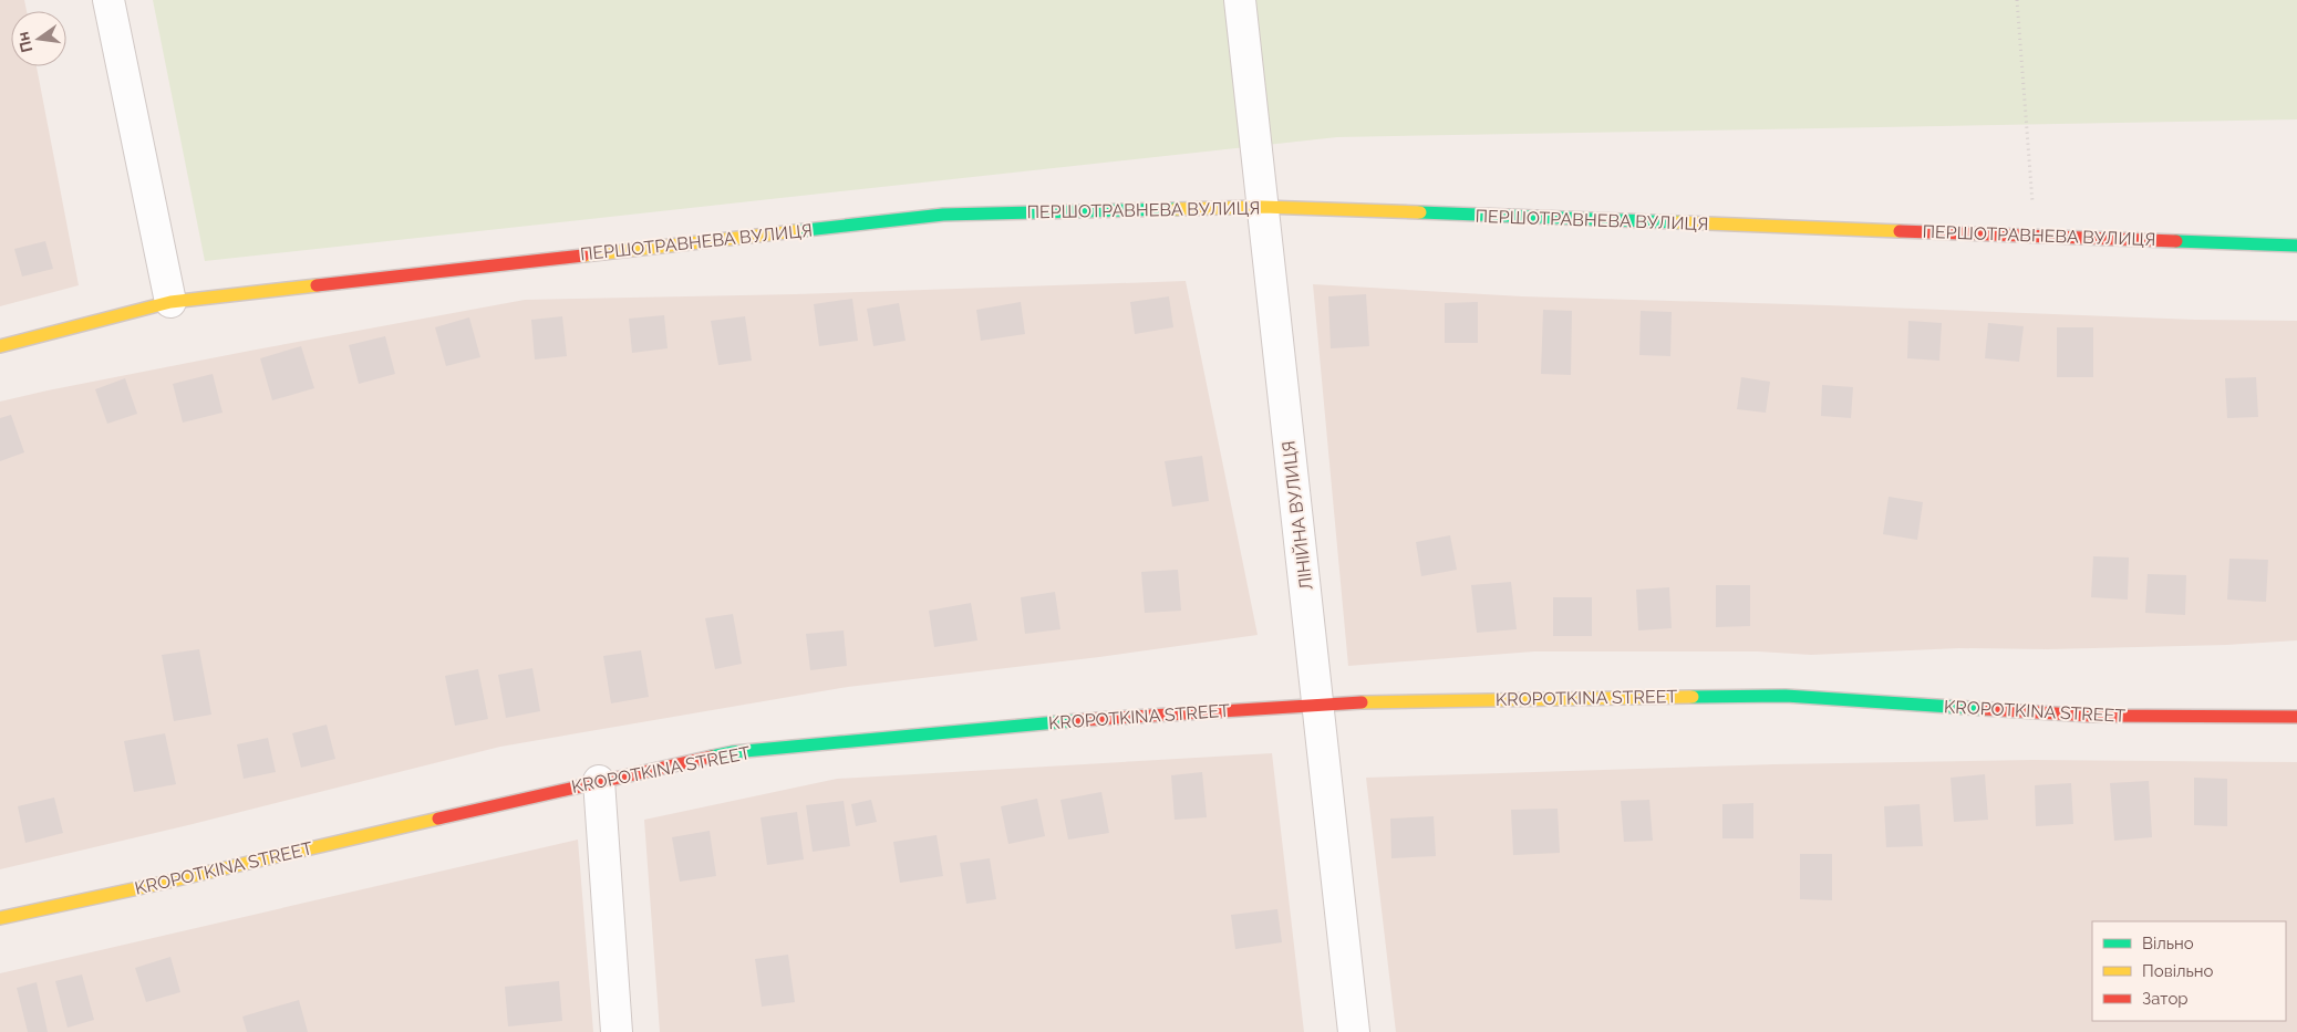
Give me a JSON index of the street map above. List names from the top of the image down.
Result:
{
  "streets": {
    "street": ["ПЕРШОТРАВНЕВА ВУЛИЦЯ", "ЛІНІЙНА ВУЛИЦЯ", "KROPOTKINA STREET"]
  },
  "crossings": [
    ["ПЕРШОТРАВНЕВА ВУЛИЦЯ", "ЛІНІЙНА ВУЛИЦЯ"],
    ["ЛІНІЙНА ВУЛИЦЯ", "KROPOTKINA STREET"]
  ],
  "legend": ["Вільно", "Повільно", "Затор"],
  "north": "left"
}
